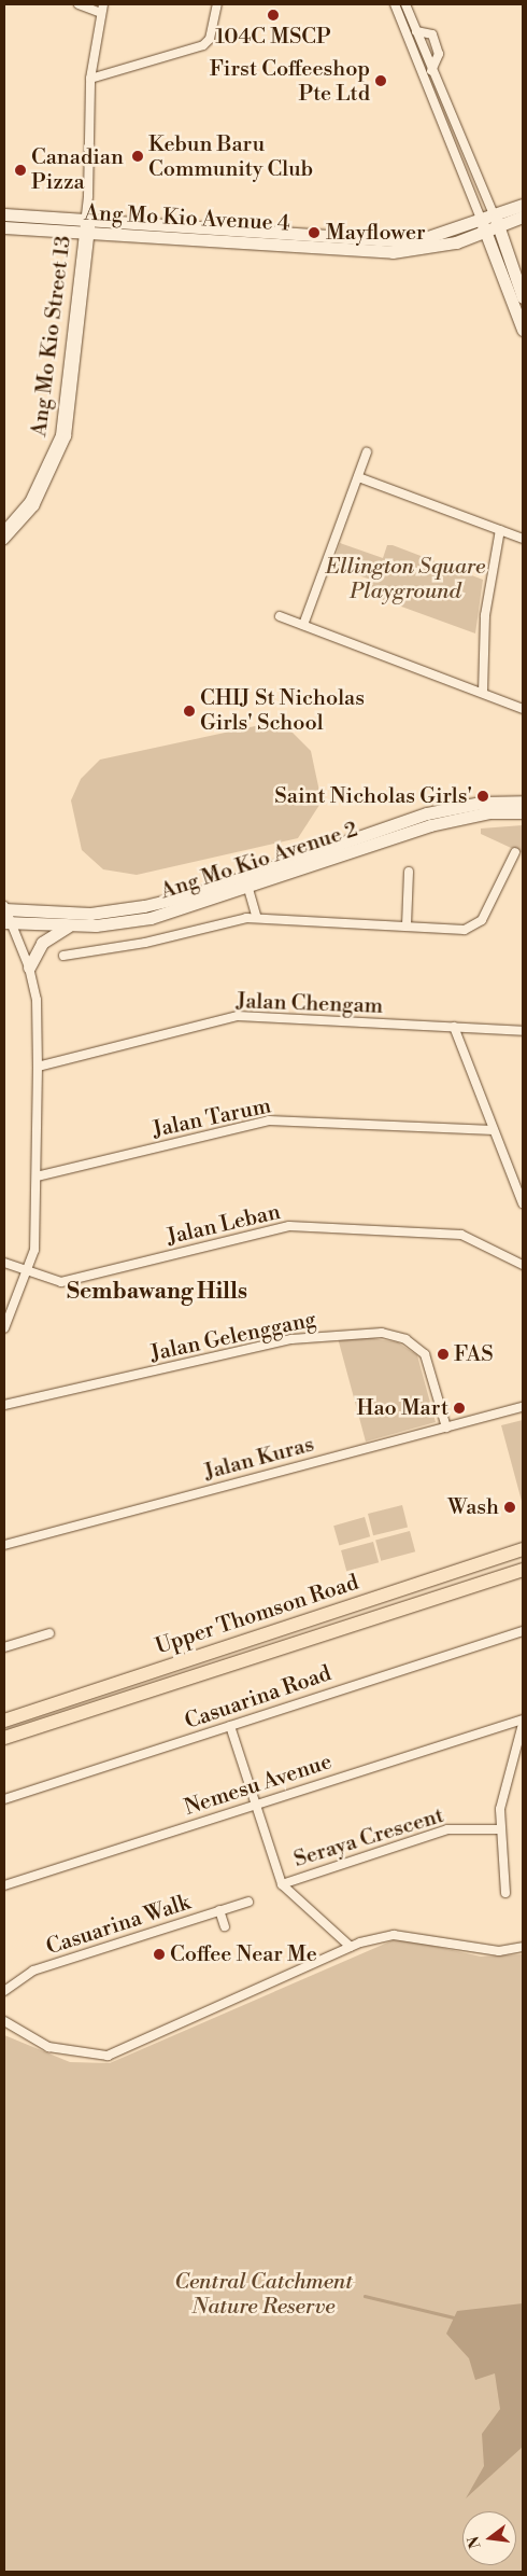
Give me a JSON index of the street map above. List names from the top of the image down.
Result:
{
  "streets": {
    "main road": ["Ang Mo Kio Avenue 4", "Ang Mo Kio Avenue 2", "Upper Thomson Road"],
    "street": [
      "Ang Mo Kio Street 13",
      "Jalan Chengam",
      "Jalan Tarum",
      "Jalan Leban",
      "Jalan Gelenggang",
      "Jalan Kuras",
      "Casuarina Road",
      "Nemesu Avenue",
      "Seraya Crescent",
      "Casuarina Walk"
    ]
  },
  "crossings": [
    ["Ang Mo Kio Avenue 4", "Ang Mo Kio Street 13"],
    ["Jalan Gelenggang", "Jalan Kuras"]
  ],
  "districts": ["Sembawang Hills"],
  "parks": ["Ellington Square Playground", "Central Catchment Nature Reserve"],
  "places": [
    "104C MSCP",
    "First Coffeeshop Pte Ltd",
    "Kebun Baru Community Club",
    "Canadian Pizza",
    "Mayflower",
    "CHIJ St Nicholas Girls' School",
    "Saint Nicholas Girls'",
    "FAS",
    "Hao Mart",
    "Wash",
    "Coffee Near Me"
  ],
  "north": "left"
}
